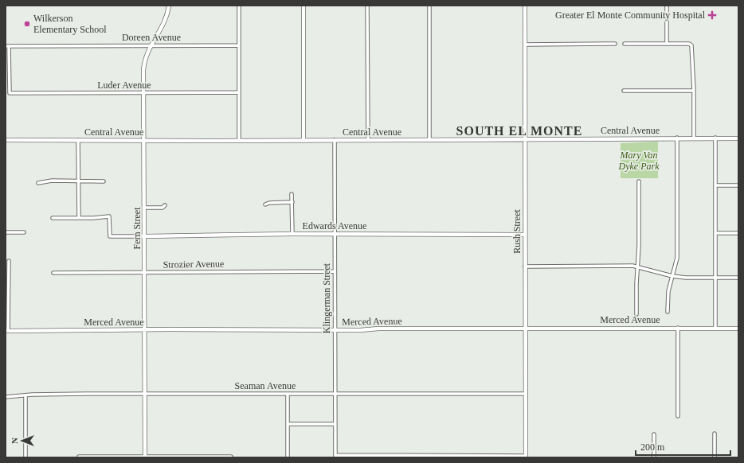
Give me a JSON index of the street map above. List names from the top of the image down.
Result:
{
  "streets": {
    "street": [
      "Doreen Avenue",
      "Luder Avenue",
      "Central Avenue",
      "Edwards Avenue",
      "Fern Street",
      "Rush Street",
      "Strozier Avenue",
      "Klingerman Street",
      "Merced Avenue",
      "Seaman Avenue"
    ]
  },
  "crossings": [
    ["Doreen Avenue", "Luder Avenue"],
    ["Doreen Avenue", "Fern Street"],
    ["Luder Avenue", "Fern Street"],
    ["Central Avenue", "Fern Street"],
    ["Central Avenue", "Rush Street"],
    ["Central Avenue", "Klingerman Street"],
    ["Edwards Avenue", "Fern Street"],
    ["Edwards Avenue", "Rush Street"],
    ["Edwards Avenue", "Klingerman Street"],
    ["Fern Street", "Strozier Avenue"],
    ["Fern Street", "Merced Avenue"],
    ["Fern Street", "Seaman Avenue"],
    ["Rush Street", "Merced Avenue"],
    ["Rush Street", "Seaman Avenue"],
    ["Strozier Avenue", "Klingerman Street"],
    ["Klingerman Street", "Merced Avenue"],
    ["Klingerman Street", "Seaman Avenue"]
  ],
  "districts": ["SOUTH EL MONTE"],
  "parks": ["Mary Van Dyke Park"],
  "places": {
    "health": ["Greater El Monte Community Hospital"],
    "other": ["Wilkerson Elementary School"]
  },
  "scale_bar": "200 m",
  "north": "left"
}
